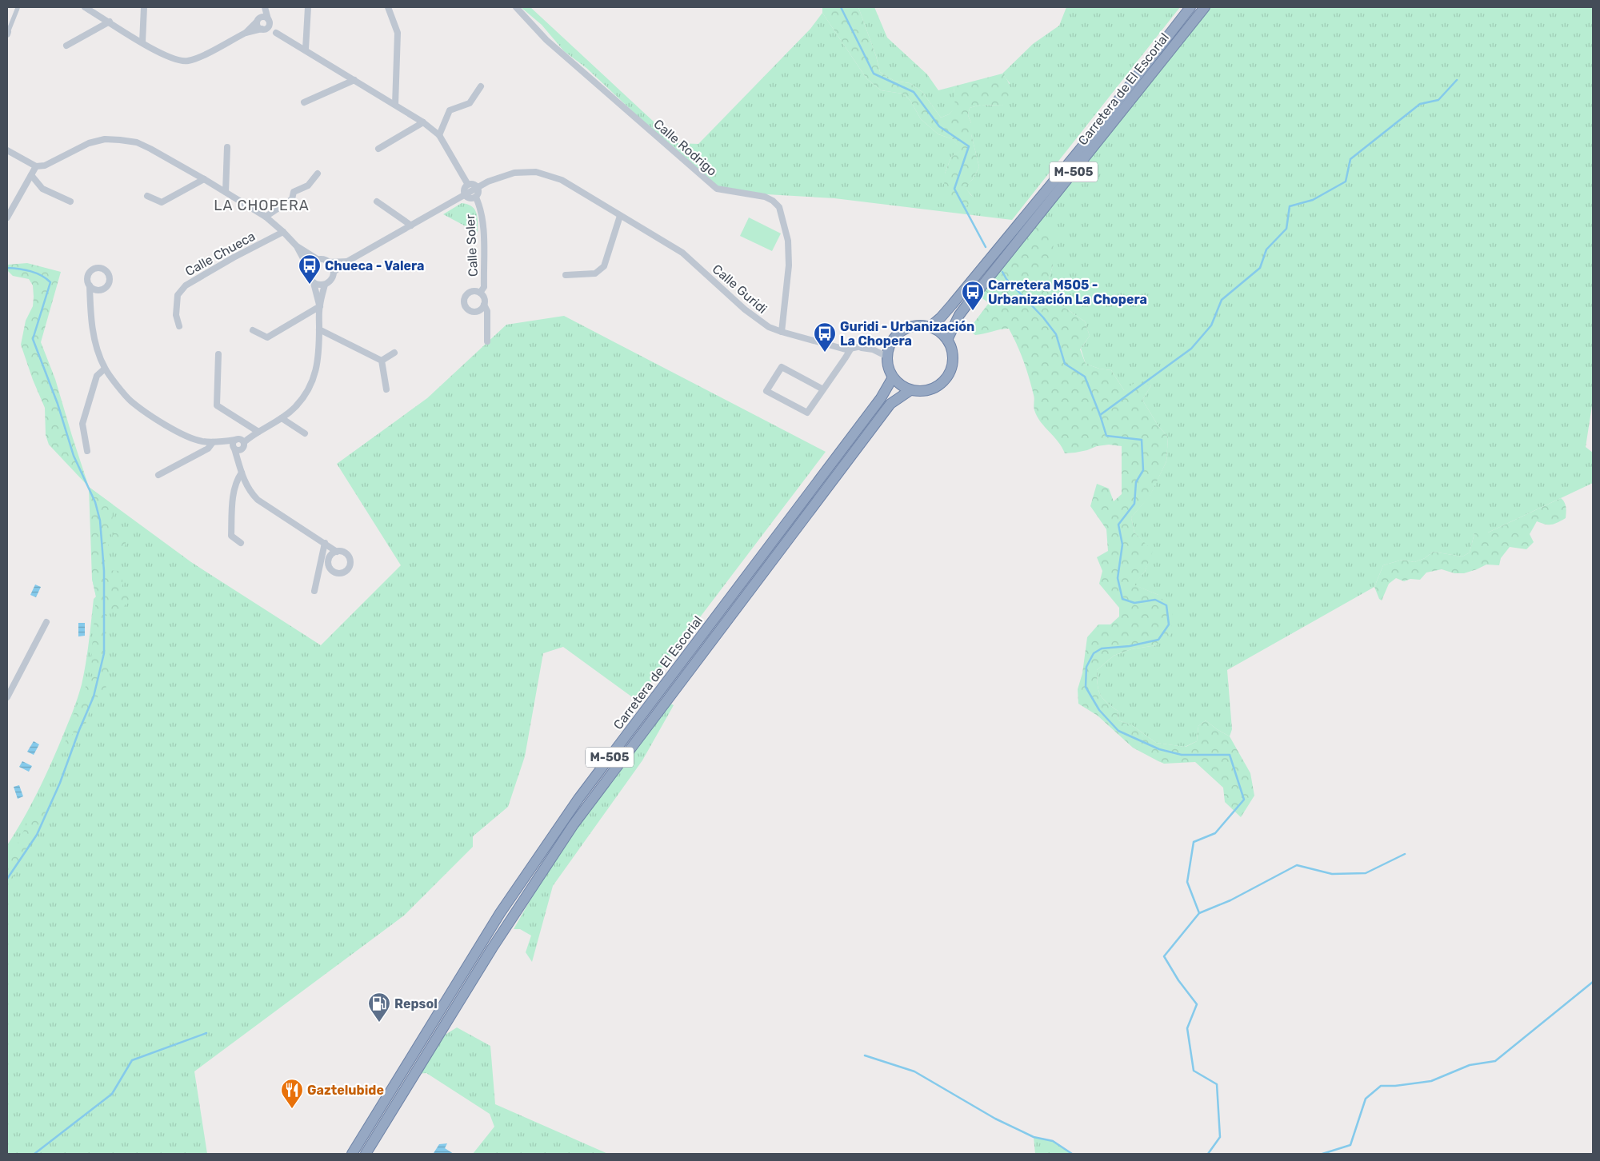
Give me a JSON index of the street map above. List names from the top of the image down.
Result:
{
  "streets": {
    "highway": ["Carretera de El Escorial", "M-505"],
    "street": [
      "Calle Rodrigo",
      "Calle Soler",
      "Calle Chueca",
      "Calle Guridi"
    ]
  },
  "crossings": [
    ["Carretera de El Escorial", "Calle Guridi"],
    ["Calle Rodrigo", "Calle Guridi"],
    ["Calle Chueca", "Calle Guridi"]
  ],
  "districts": ["LA CHOPERA"],
  "places": {
    "bus stop": ["Chueca - Valera", "Carretera M505 - Urbanización La Chopera", "Guridi - Urbanización La Chopera"],
    "fuel station": ["Repsol"],
    "restaurant": ["Gaztelubide"]
  }
}
